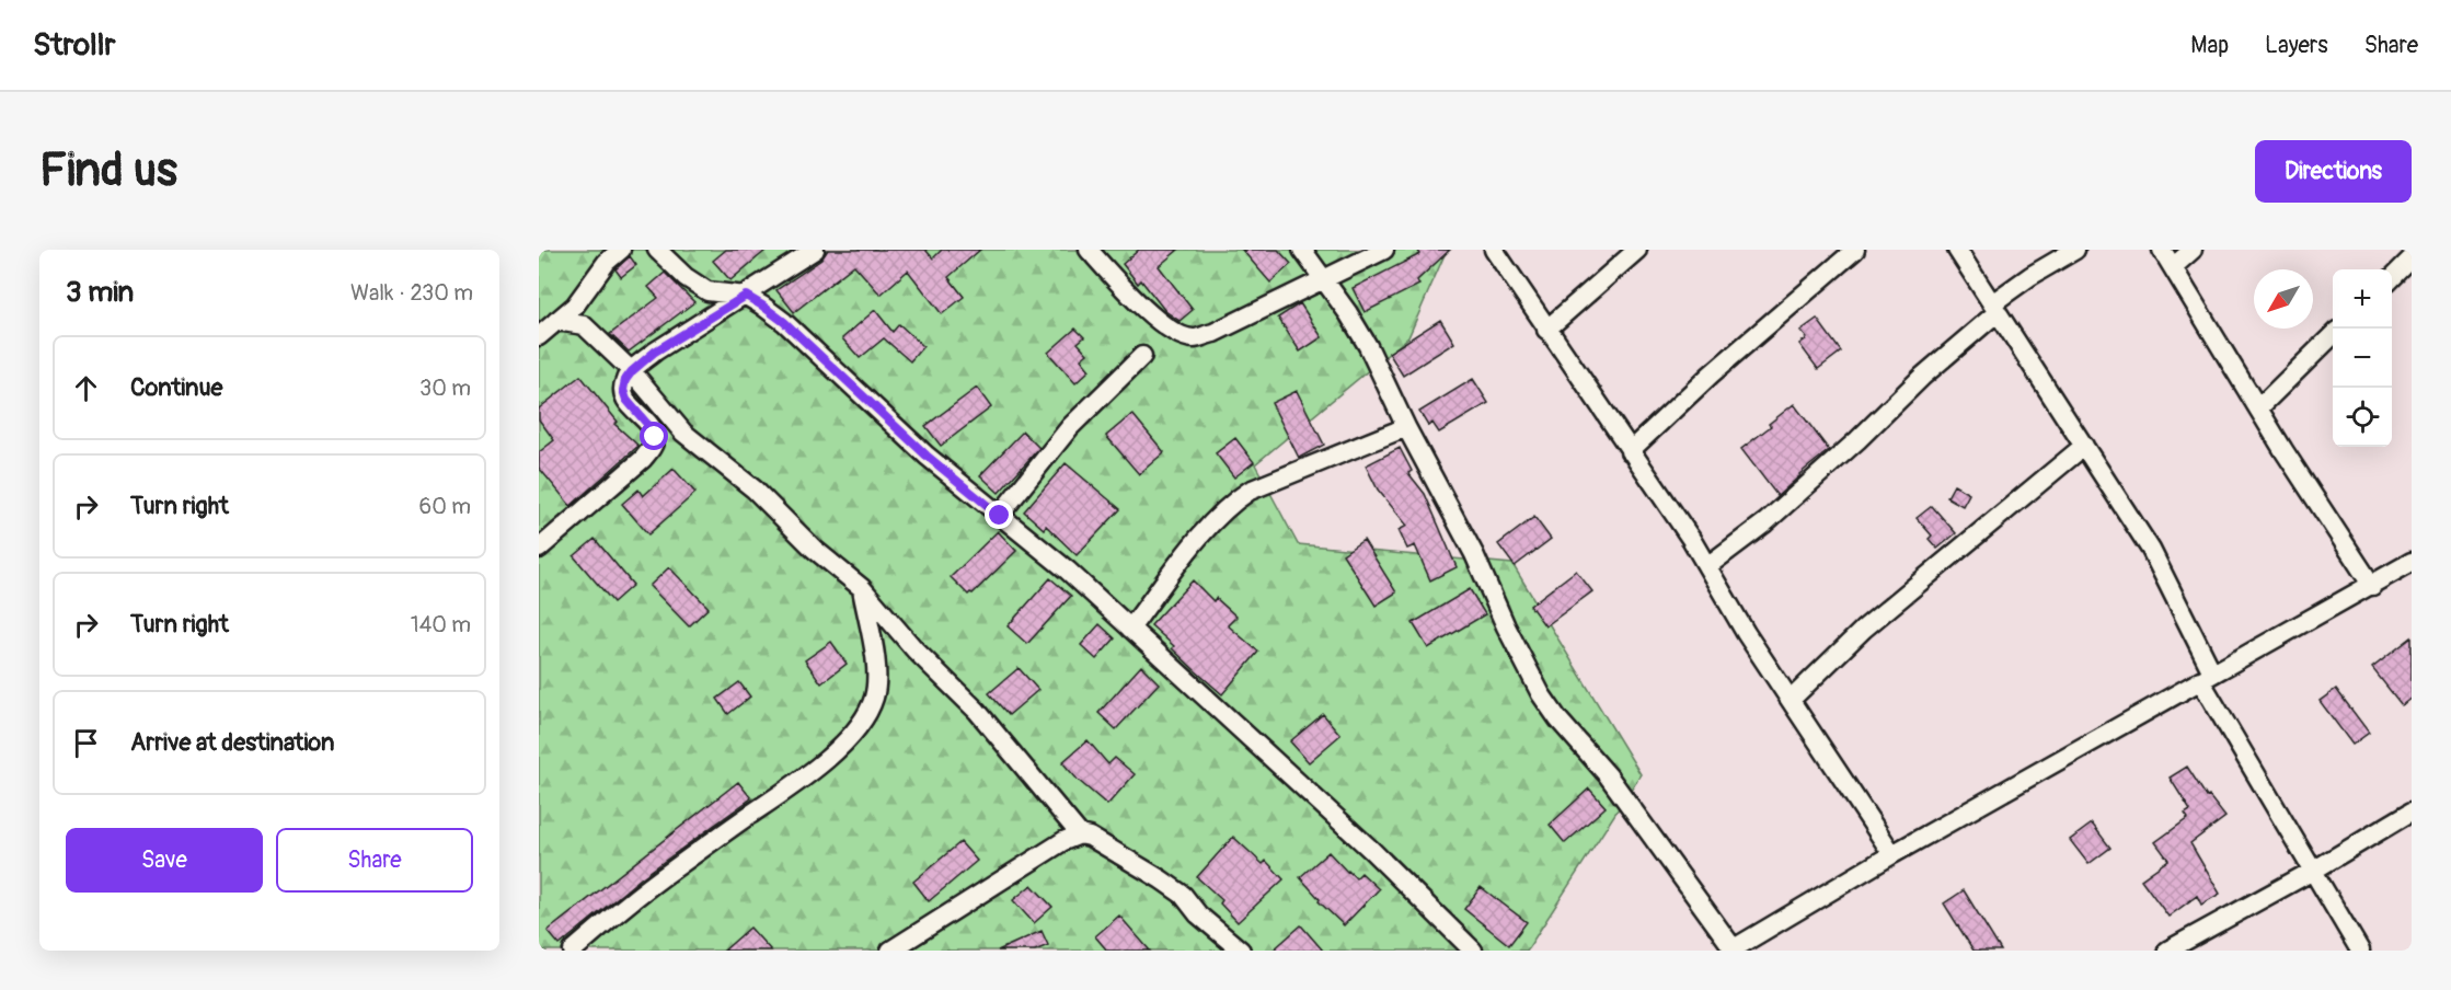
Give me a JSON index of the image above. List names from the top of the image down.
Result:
{
  "north": "bottom left",
  "page": {
    "header": "Strollr",
    "nav": ["Map", "Layers", "Share"],
    "buttons": [
      "Directions",
      ["Save", "Share"]
    ],
    "title": "Find us",
    "heading": ["3 min", "Walk · 230 m"],
    "map_buttons": ["+", "−"],
    "list": [
      ["Continue", "30 m"],
      ["Turn right", "60 m"],
      ["Turn right", "140 m"],
      "Arrive at destination"
    ]
  }
}
